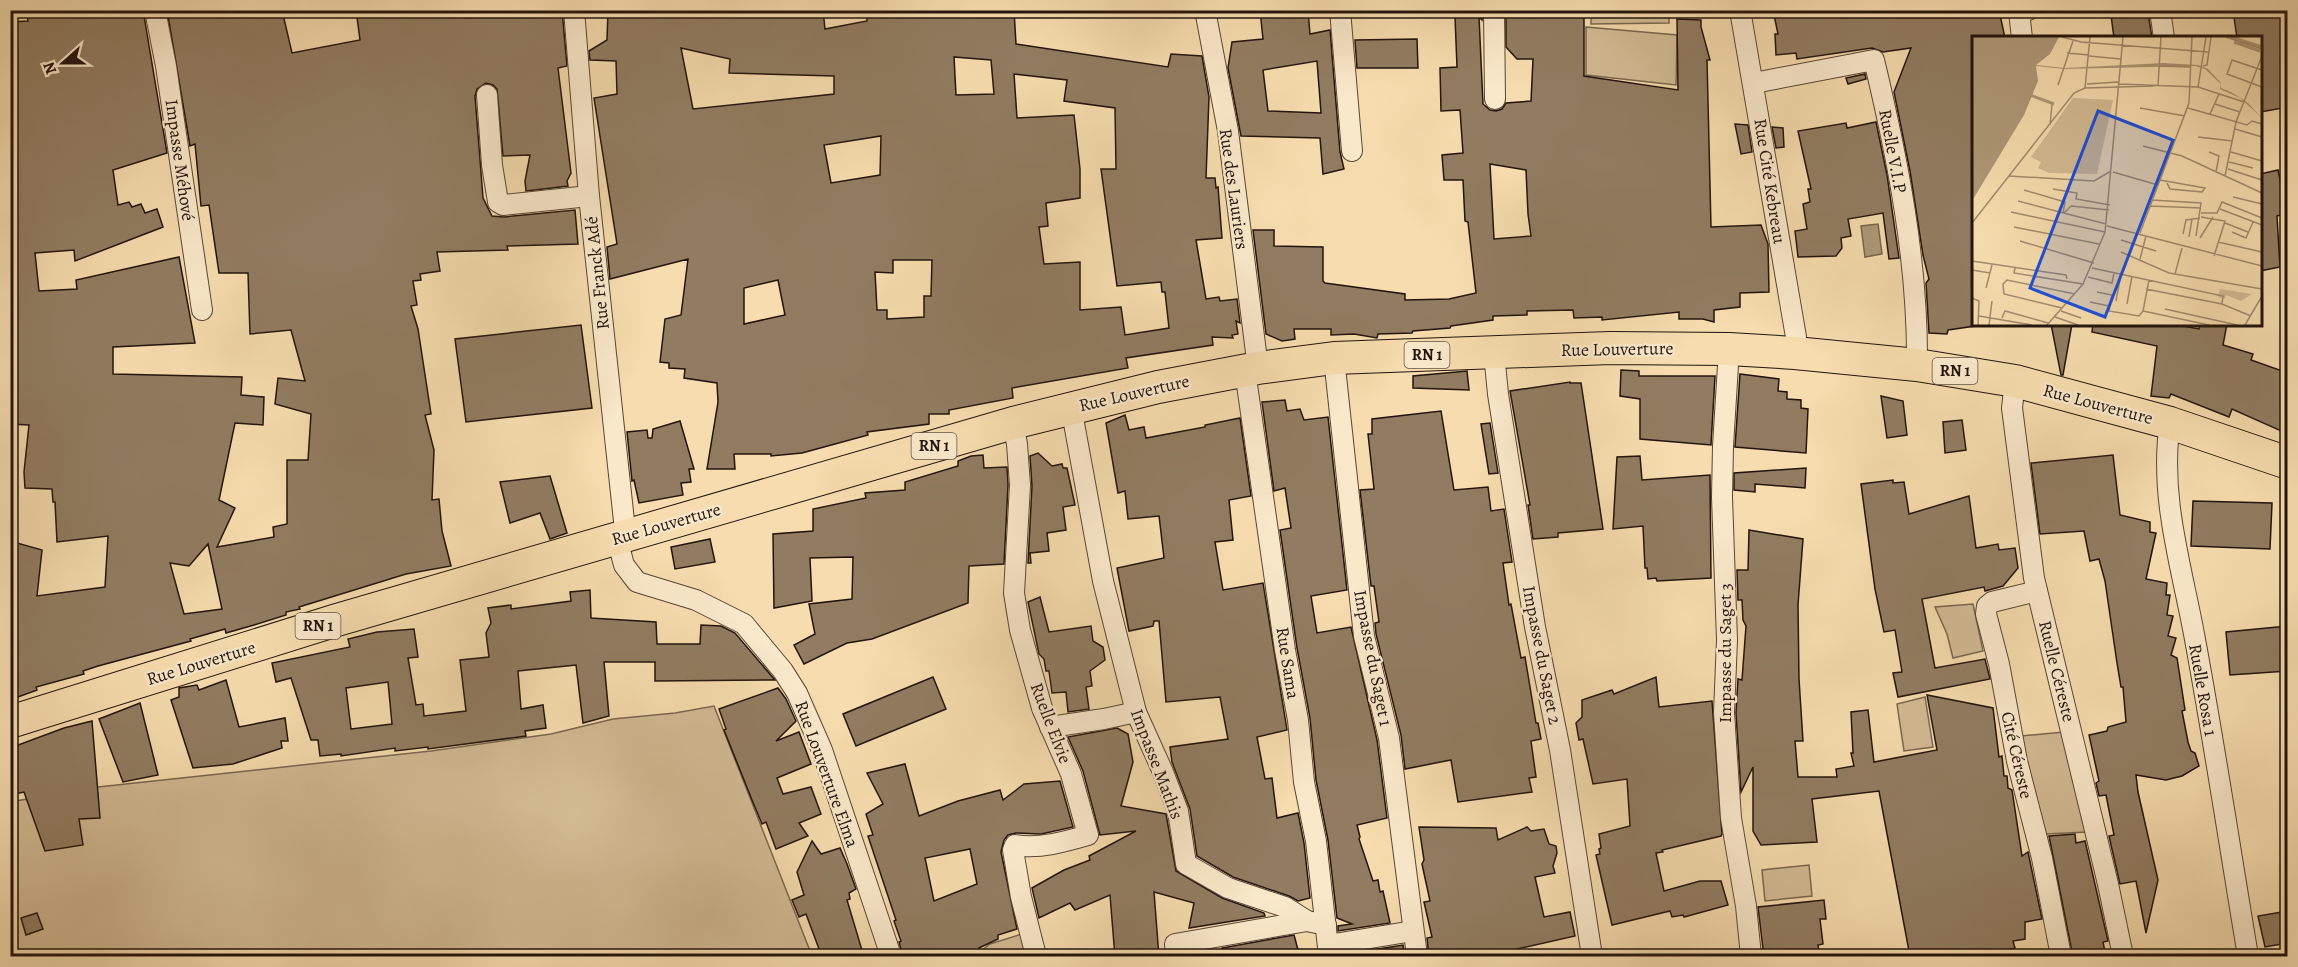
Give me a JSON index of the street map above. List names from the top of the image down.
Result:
{
  "streets": {
    "main road": ["Rue Louverture", "RN 1"],
    "street": [
      "Ruelle V.I.P",
      "Impasse Méhové",
      "Rue Cité Kebreau",
      "Rue des Lauriers",
      "Rue Franck Adé",
      "Impasse du Saget 3",
      "Impasse du Saget 2",
      "Impasse du Saget 1",
      "Rue Sama",
      "Ruelle Céreste",
      "Ruelle Rosa 1",
      "Ruelle Elvie",
      "Cité Céreste",
      "Impasse Mathis",
      "Rue Louverture Elma"
    ]
  },
  "crossings": [
    ["Ruelle V.I.P", "Rue Cité Kebreau"],
    ["Ruelle V.I.P", "Rue Louverture"],
    ["Rue Cité Kebreau", "Rue Louverture"],
    ["Rue des Lauriers", "Rue Louverture"],
    ["Rue des Lauriers", "Rue Sama"],
    ["Rue Franck Adé", "Rue Louverture"],
    ["Rue Franck Adé", "Rue Louverture Elma"],
    ["Rue Louverture", "Impasse du Saget 3"],
    ["Rue Louverture", "Impasse du Saget 2"],
    ["Rue Louverture", "Impasse du Saget 1"],
    ["Rue Louverture", "Rue Sama"],
    ["Rue Louverture", "Ruelle Céreste"],
    ["Rue Louverture", "Ruelle Rosa 1"],
    ["Rue Louverture", "Ruelle Elvie"],
    ["Rue Louverture", "Impasse Mathis"],
    ["Rue Louverture", "Rue Louverture Elma"],
    ["Impasse du Saget 1", "Impasse Mathis"],
    ["Rue Sama", "Impasse Mathis"],
    ["Ruelle Céreste", "Cité Céreste"]
  ],
  "north": "left"
}
